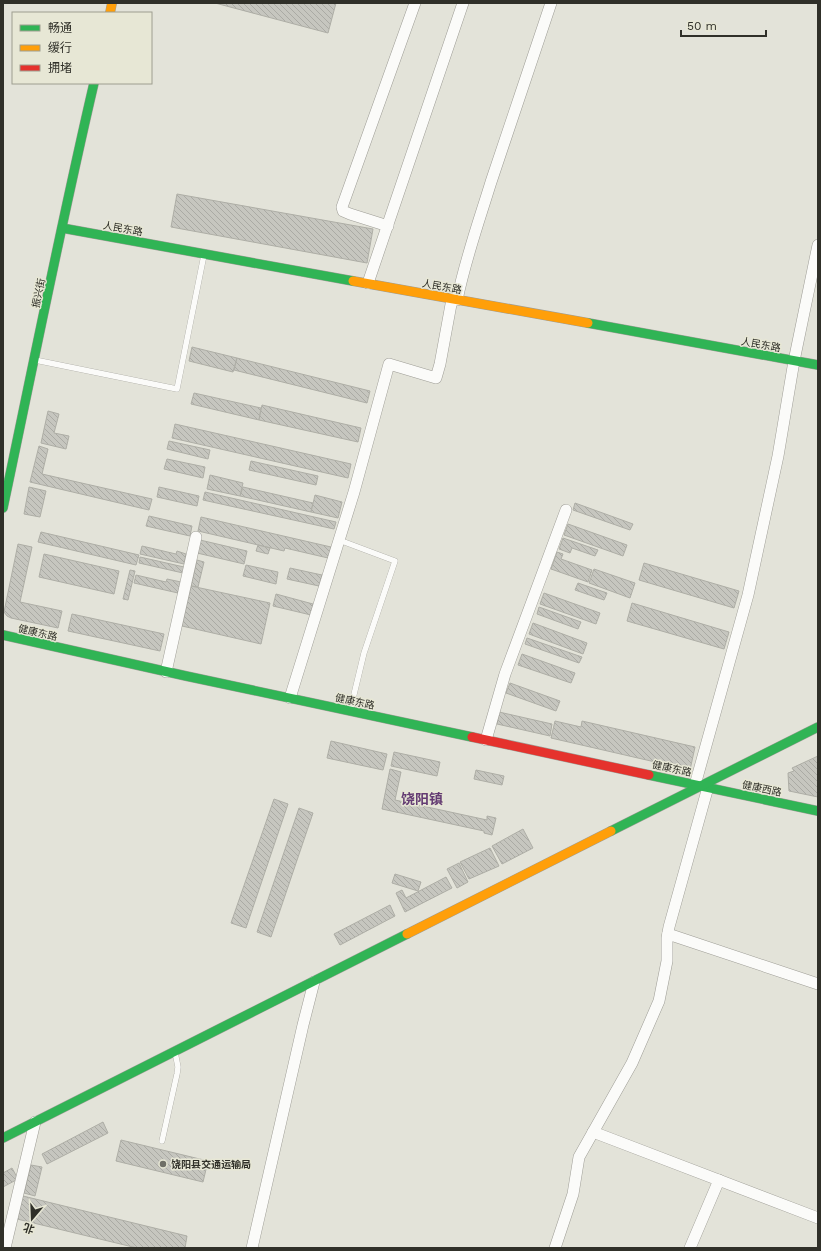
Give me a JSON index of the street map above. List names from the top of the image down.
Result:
{
  "streets": {
    "street": [
      "人民东路",
      "振兴街",
      "健康东路",
      "健康西路"
    ]
  },
  "crossings": [
    ["人民东路", "振兴街"],
    ["健康东路", "健康西路"]
  ],
  "districts": ["饶阳镇"],
  "places": ["饶阳县交通运输局"],
  "legend": ["畅通", "缓行", "拥堵"],
  "scale_bar": "50 m",
  "north": "bottom"
}
